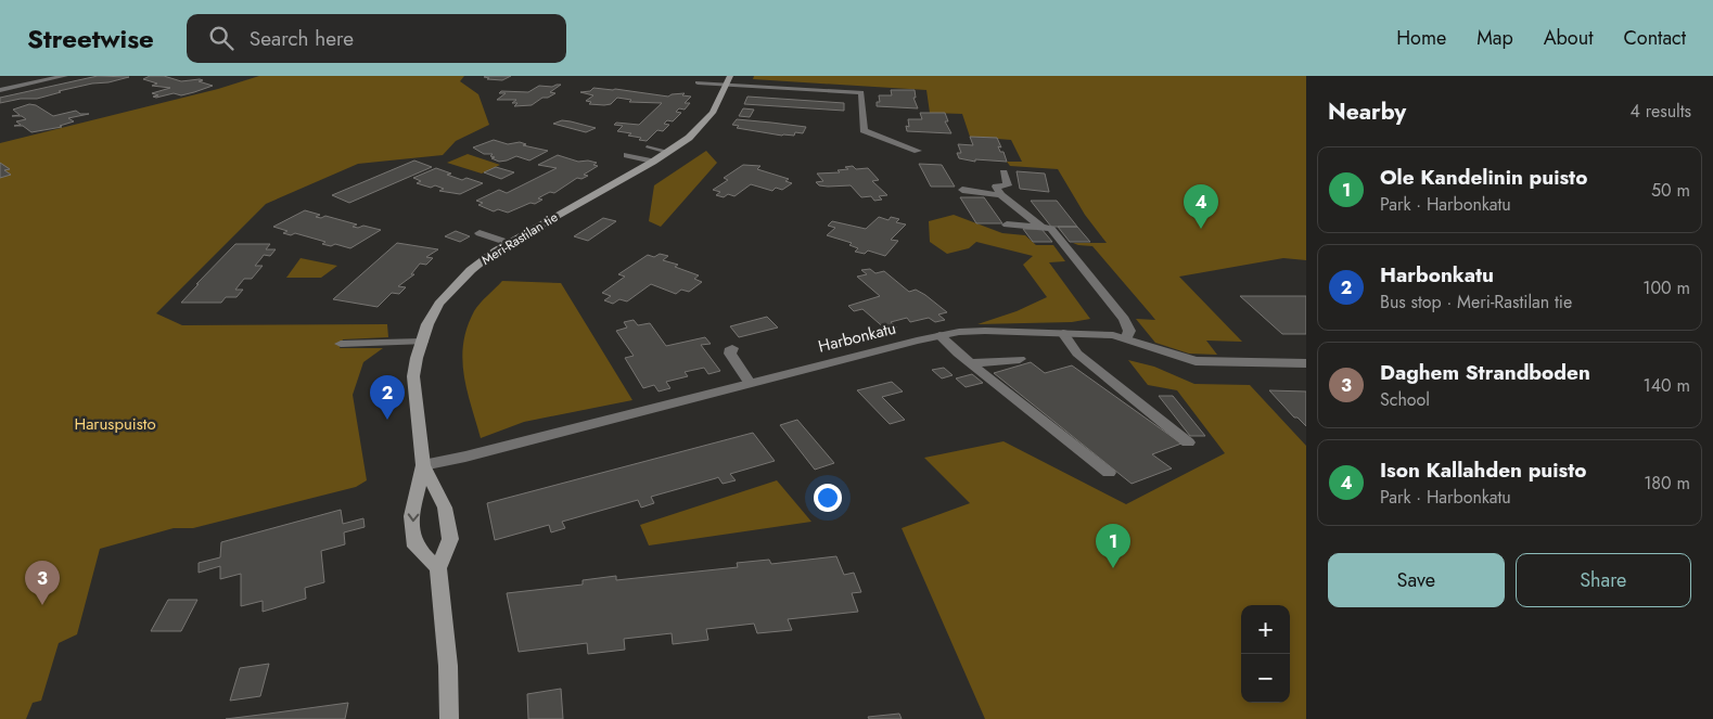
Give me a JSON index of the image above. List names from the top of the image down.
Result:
{
  "streets": {
    "street": ["Meri-Rastilan tie", "Harbonkatu"]
  },
  "crossings": [
    ["Meri-Rastilan tie", "Harbonkatu"]
  ],
  "parks": ["Haruspuisto"],
  "page": {
    "header": "Streetwise",
    "search": "Search here",
    "nav": [
      "Home",
      "Map",
      "About",
      "Contact"
    ],
    "heading": ["Nearby", "4 results"],
    "list": [
      {
        "mark": "1",
        "name": "Ole Kandelinin puisto",
        "note": "Park · Harbonkatu",
        "value": "50 m"
      },
      {
        "mark": "2",
        "name": "Harbonkatu",
        "note": "Bus stop · Meri-Rastilan tie",
        "value": "100 m"
      },
      {
        "mark": "3",
        "name": "Daghem Strandboden",
        "note": "School",
        "value": "140 m"
      },
      {
        "mark": "4",
        "name": "Ison Kallahden puisto",
        "note": "Park · Harbonkatu",
        "value": "180 m"
      }
    ],
    "pins": [
      "4",
      "2",
      "1",
      "3"
    ],
    "buttons": ["Save", "Share"],
    "map_buttons": ["+", "−"]
  }
}
